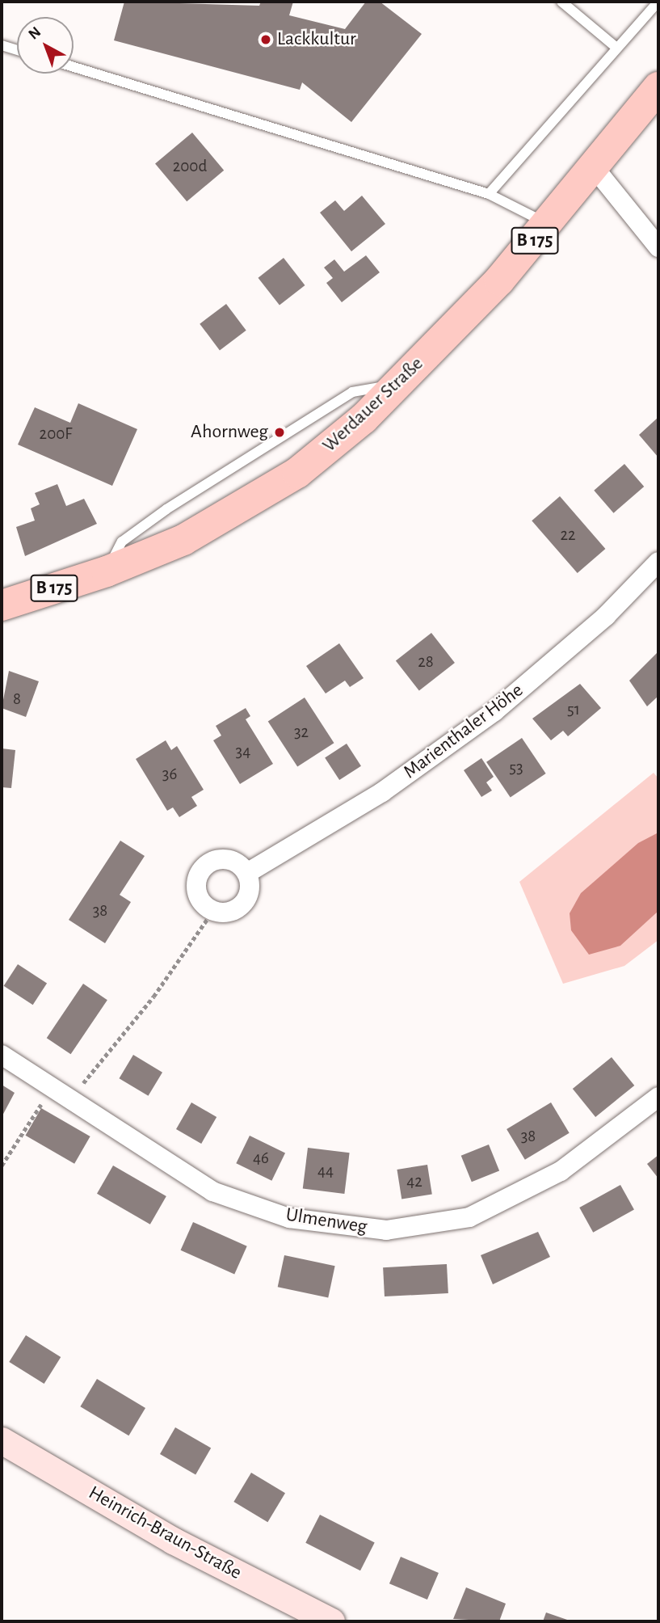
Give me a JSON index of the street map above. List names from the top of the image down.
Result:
{
  "streets": {
    "main road": ["B 175", "Werdauer Straße"],
    "street": ["Marienthaler Höhe", "Ulmenweg", "Heinrich-Braun-Straße"]
  },
  "places": ["Lackkultur", "Ahornweg"],
  "house_numbers": [
    "200d",
    "200F",
    "22",
    "28",
    "8",
    "51",
    "32",
    "34",
    "53",
    "36",
    "38",
    "38",
    "46",
    "44",
    "42"
  ],
  "north": "top left"
}
